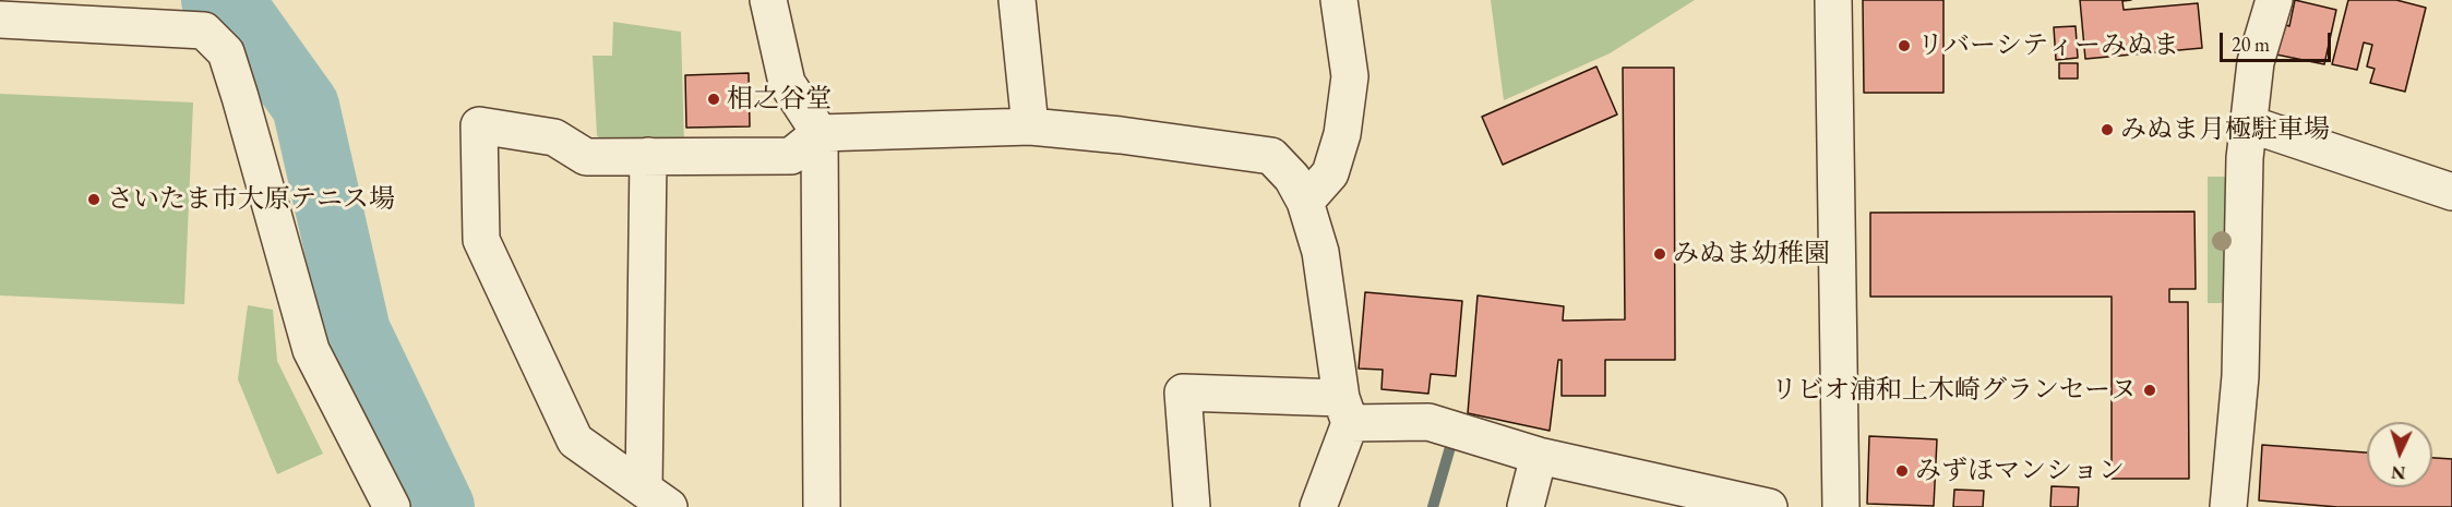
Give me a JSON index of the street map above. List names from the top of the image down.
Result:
{
  "places": [
    "リバーシティーみぬま",
    "相之谷堂",
    "みぬま月極駐車場",
    "さいたま市大原テニス場",
    "みぬま幼稚園",
    "リビオ浦和上木崎グランセーヌ",
    "みずほマンション"
  ],
  "scale_bar": "20 m",
  "north": "bottom"
}
